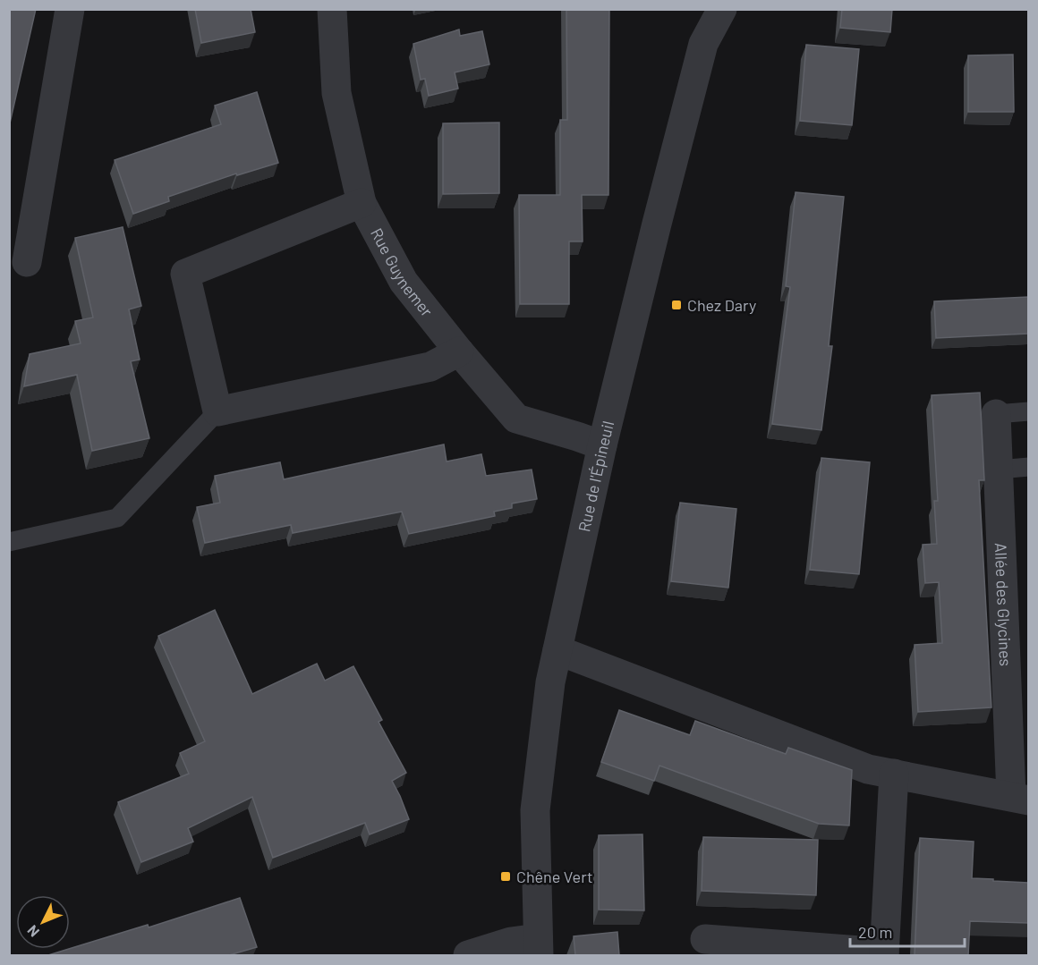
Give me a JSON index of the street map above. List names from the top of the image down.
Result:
{
  "streets": {
    "street": ["Rue Guynemer", "Rue de l'Épineuil", "Allée des Glycines"]
  },
  "crossings": [
    ["Rue Guynemer", "Rue de l'Épineuil"],
    ["Rue de l'Épineuil", "Allée des Glycines"]
  ],
  "places": {
    "transit": ["Chez Dary", "Chêne Vert"]
  },
  "scale_bar": "20 m",
  "north": "bottom left"
}
